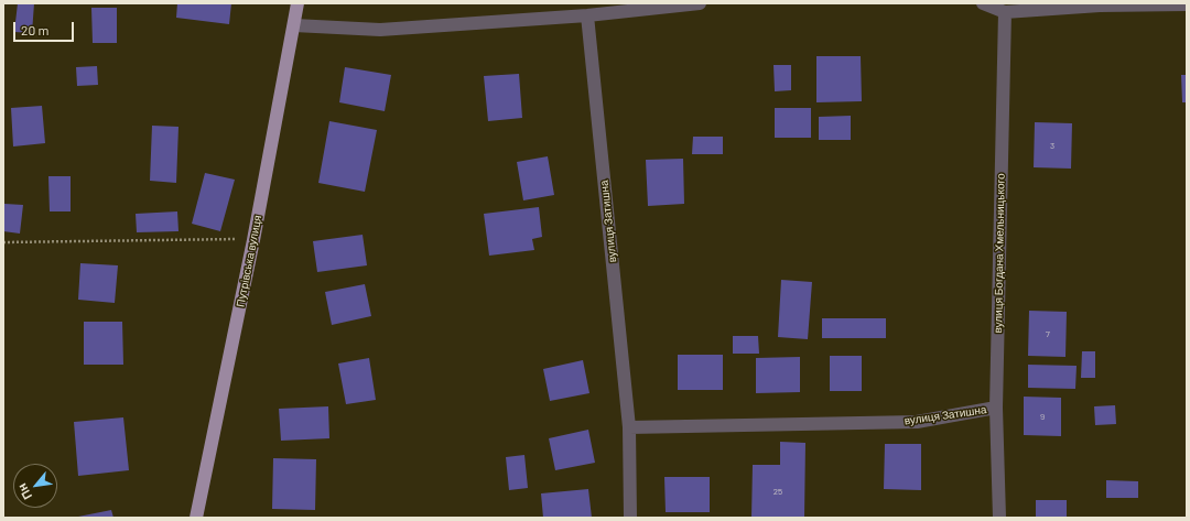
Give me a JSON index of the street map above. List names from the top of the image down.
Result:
{
  "streets": {
    "main road": ["Путрівська вулиця"],
    "street": ["вулиця Затишна", "вулиця Богдана Хмельницького"]
  },
  "crossings": [
    ["вулиця Затишна", "вулиця Богдана Хмельницького"]
  ],
  "house_numbers": [
    "3",
    "7",
    "9",
    "25"
  ],
  "scale_bar": "20 m",
  "north": "bottom left"
}
